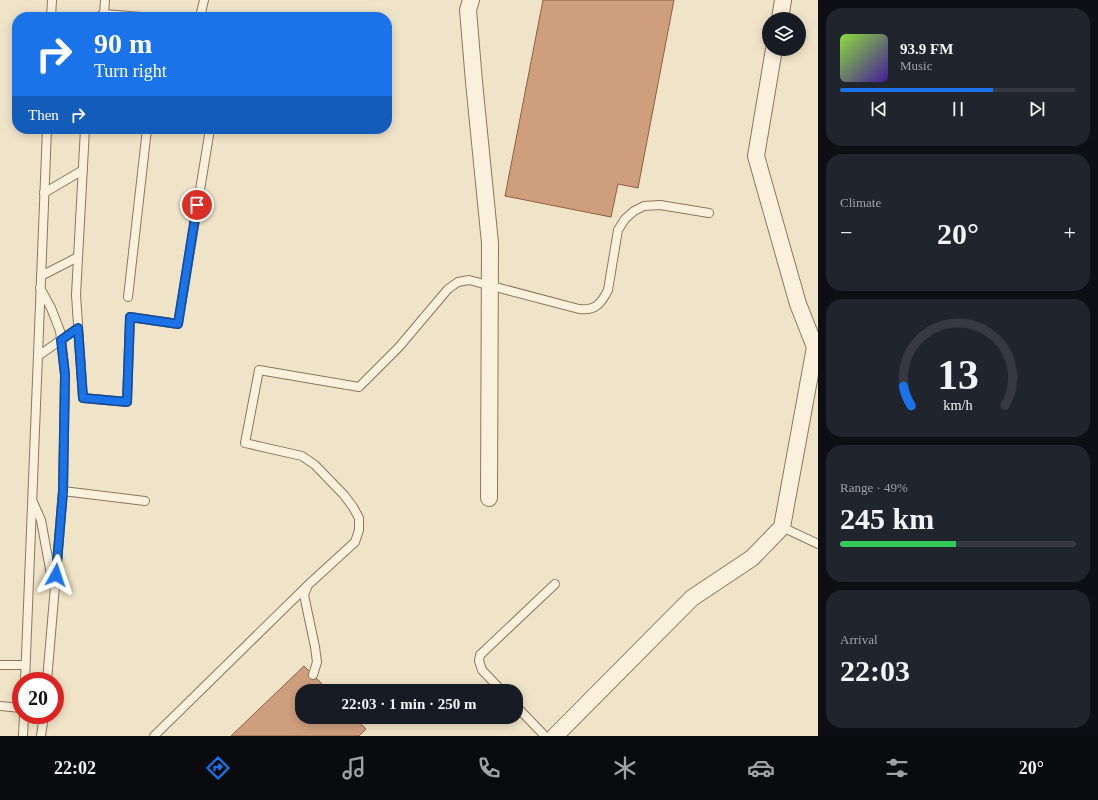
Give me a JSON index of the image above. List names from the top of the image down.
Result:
{
  "page": {
    "turn": ["90 m", "Turn right"],
    "song": ["93.9 FM", "Music"],
    "then": "Then",
    "tile": [
      "Climate",
      ["Range · 49%", "245 km"],
      ["Arrival", "22:03"]
    ],
    "heat": ["−", "20°", "+"],
    "limit": "20",
    "trip": "22:03 · 1 min · 250 m",
    "tabs": ["22:02", "20°"],
    "gauge": ["13", "km/h"]
  }
}
